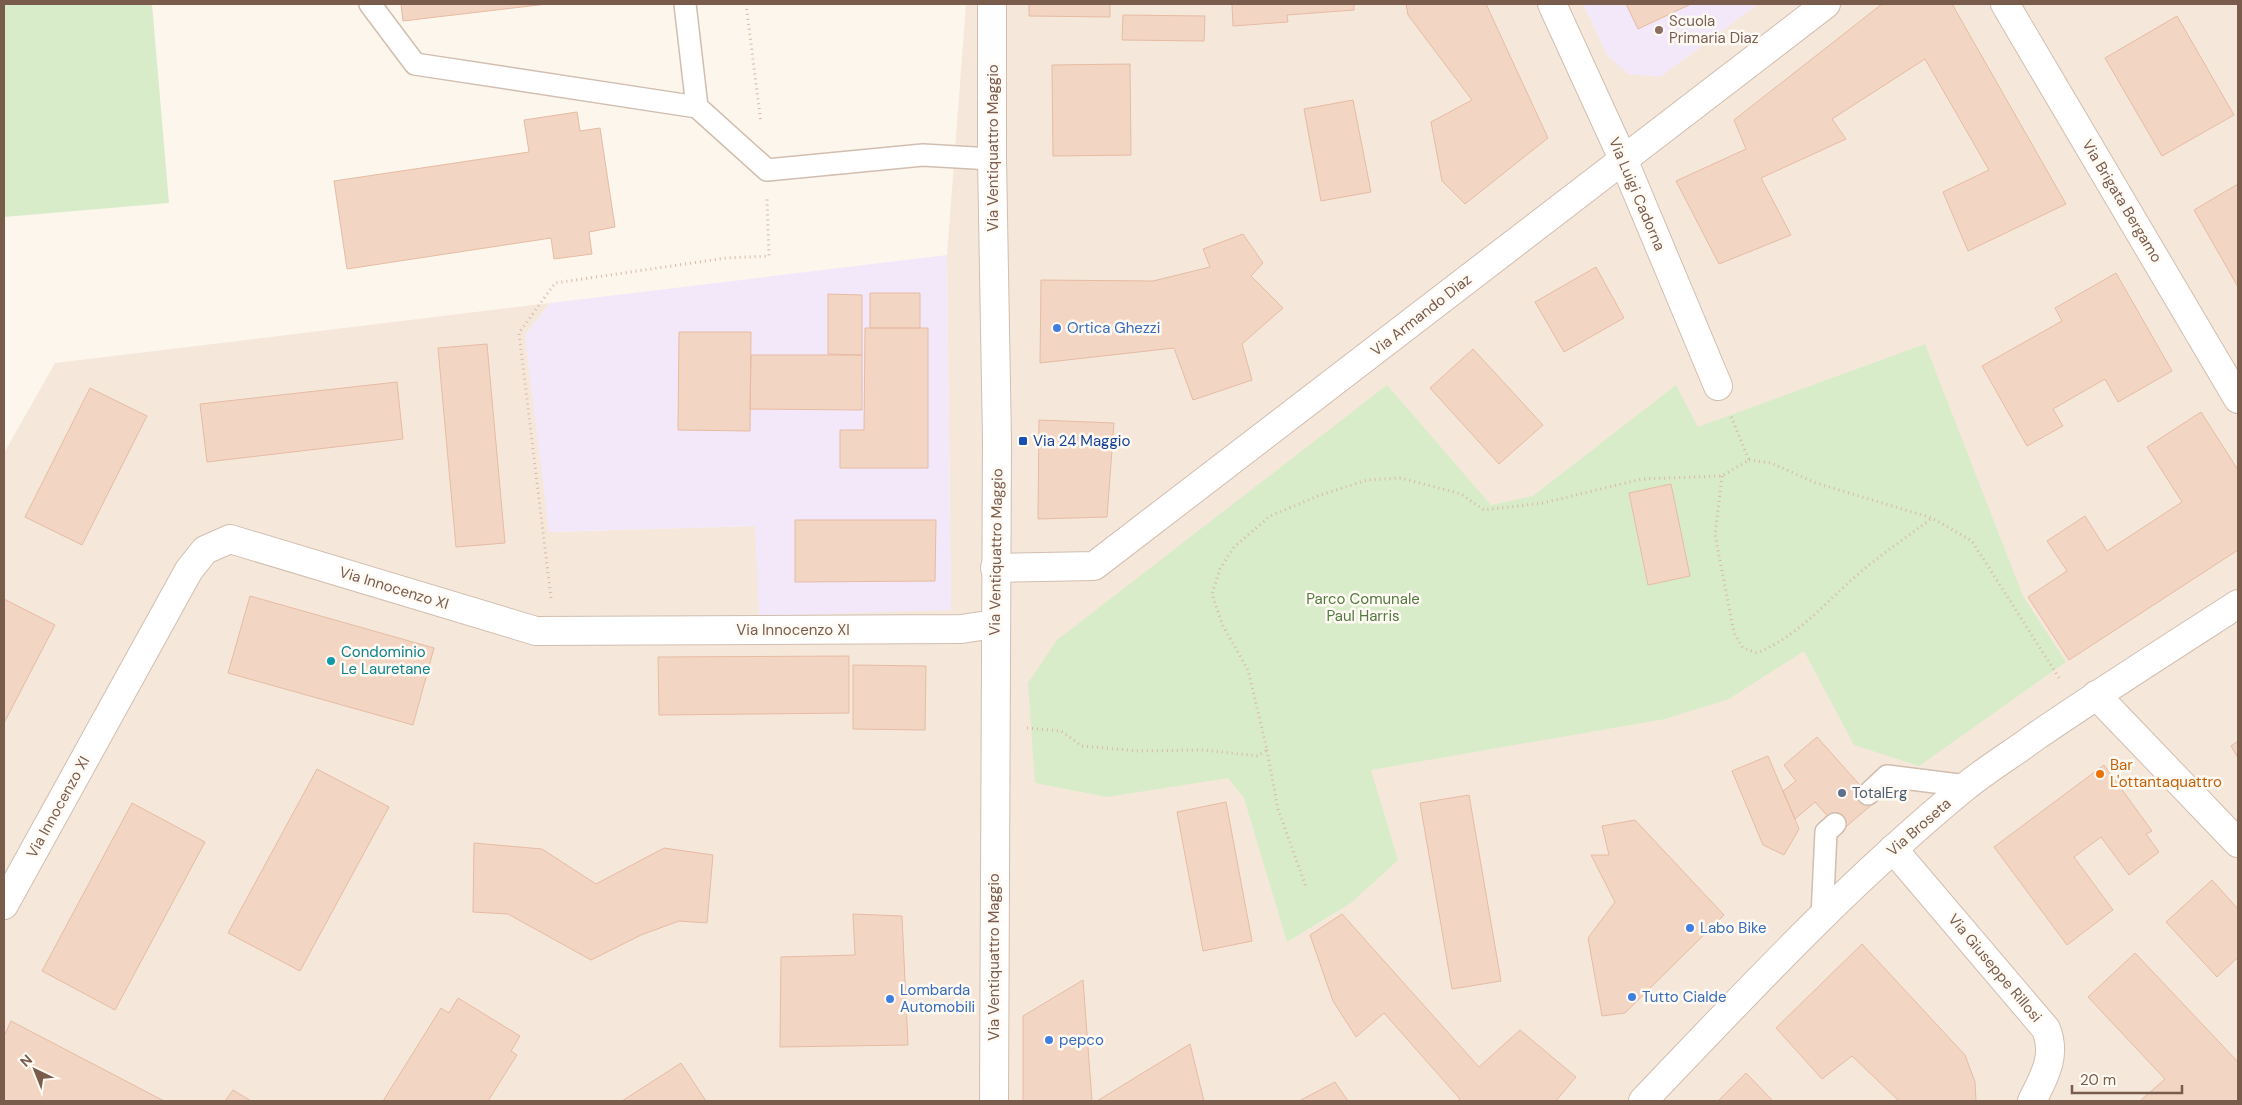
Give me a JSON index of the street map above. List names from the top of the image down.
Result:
{
  "streets": {
    "street": [
      "Via Ventiquattro Maggio",
      "Via Luigi Cadorna",
      "Via Brigata Bergamo",
      "Via Armando Diaz",
      "Via Innocenzo XI",
      "Via Broseta",
      "Via Giuseppe Rillosi"
    ]
  },
  "crossings": [
    ["Via Ventiquattro Maggio", "Via Armando Diaz"],
    ["Via Ventiquattro Maggio", "Via Innocenzo XI"],
    ["Via Luigi Cadorna", "Via Armando Diaz"],
    ["Via Broseta", "Via Giuseppe Rillosi"]
  ],
  "parks": ["Parco Comunale Paul Harris"],
  "places": {
    "other": [
      "Scuola Primaria Diaz",
      "Ortica Ghezzi",
      "Condominio Le Lauretane",
      "Bar L'ottantaquattro",
      "TotalErg",
      "Labo Bike",
      "Tutto Cialde",
      "Lombarda Automobili",
      "pepco"
    ],
    "transit": ["Via 24 Maggio"]
  },
  "scale_bar": "20 m",
  "north": "top left"
}
